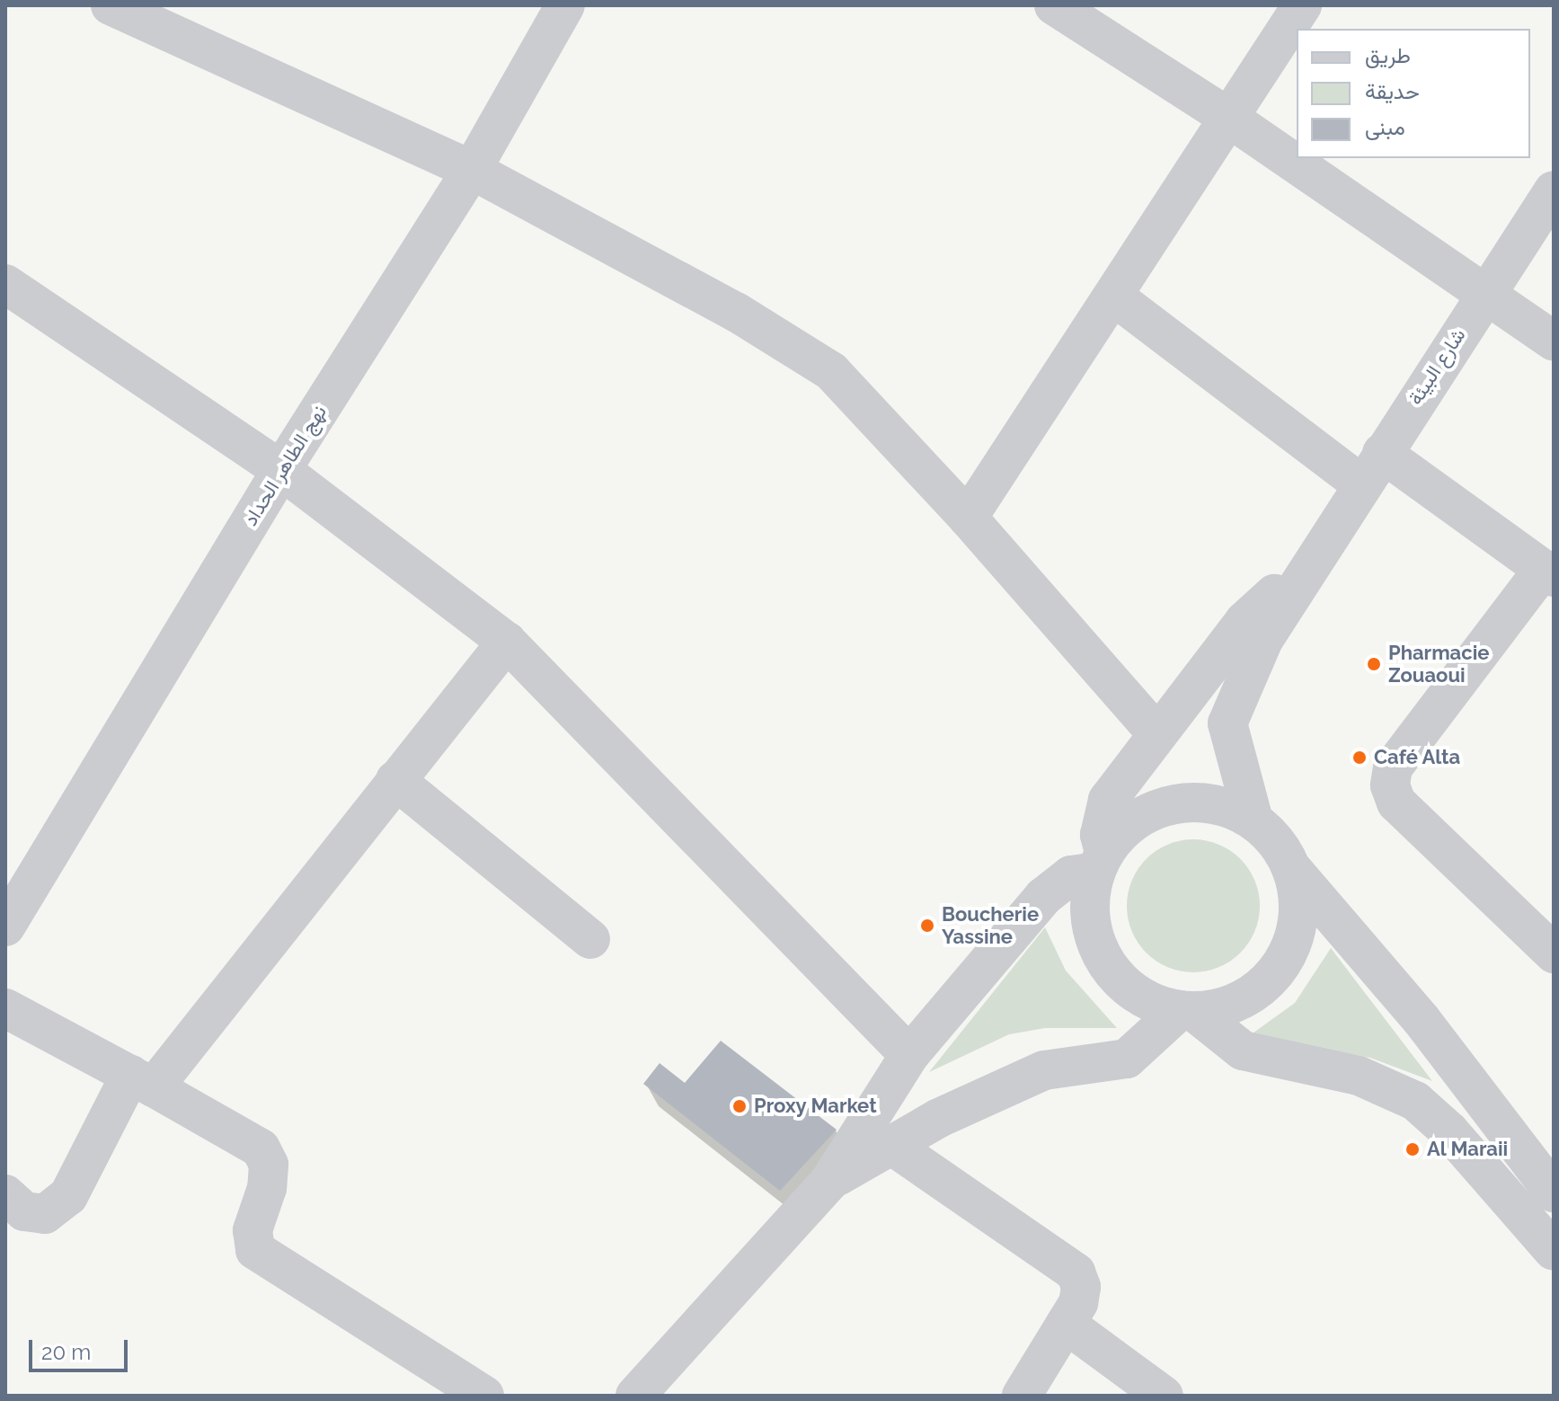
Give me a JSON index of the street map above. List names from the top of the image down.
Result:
{
  "streets": {
    "street": ["شارع البيئة", "نهج الطاهر الحداد"]
  },
  "places": [
    "Pharmacie Zouaoui",
    "Café Alta",
    "Boucherie Yassine",
    "Proxy Market",
    "Al Maraii"
  ],
  "legend": ["طريق", "حديقة", "مبنى"],
  "scale_bar": "20 m"
}
